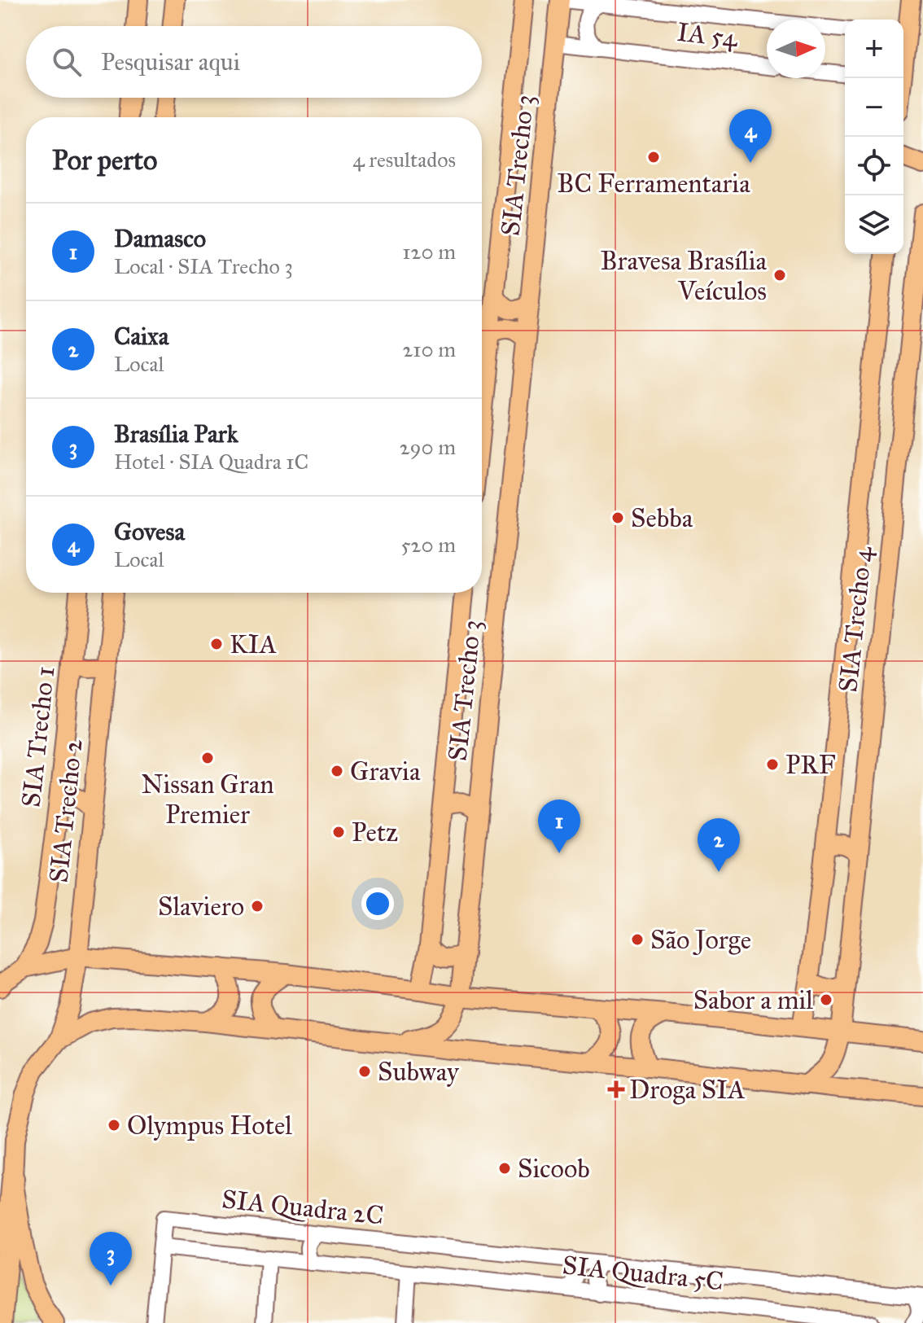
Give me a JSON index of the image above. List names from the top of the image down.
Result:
{
  "streets": {
    "main road": [
      "SIA Trecho 3",
      "SIA Trecho 4",
      "SIA Trecho 1",
      "SIA Trecho 2"
    ],
    "street": ["IA 54", "SIA Quadra 2C", "SIA Quadra 5C"]
  },
  "crossings": [
    ["IA 54", "SIA Trecho 3"],
    ["SIA Quadra 2C", "SIA Quadra 5C"]
  ],
  "places": {
    "other": [
      "BC Ferramentaria",
      "Bravesa Brasília Veículos",
      "Sebba",
      "KIA",
      "Nissan Gran Premier",
      "PRF",
      "Gravia",
      "Petz",
      "Slaviero",
      "São Jorge",
      "Sabor a mil",
      "Subway",
      "Olympus Hotel",
      "Sicoob"
    ],
    "health": ["Droga SIA"]
  },
  "north": "right",
  "page": {
    "map_buttons": ["+", "−"],
    "search": "Pesquisar aqui",
    "pins": [
      "4",
      "1",
      "2",
      "3"
    ],
    "heading": ["Por perto", "4 resultados"],
    "list": [
      {
        "mark": "1",
        "name": "Damasco",
        "note": "Local · SIA Trecho 3",
        "value": "120 m"
      },
      {
        "mark": "2",
        "name": "Caixa",
        "note": "Local",
        "value": "210 m"
      },
      {
        "mark": "3",
        "name": "Brasília Park",
        "note": "Hotel · SIA Quadra 1C",
        "value": "290 m"
      },
      {
        "mark": "4",
        "name": "Govesa",
        "note": "Local",
        "value": "520 m"
      }
    ]
  }
}
